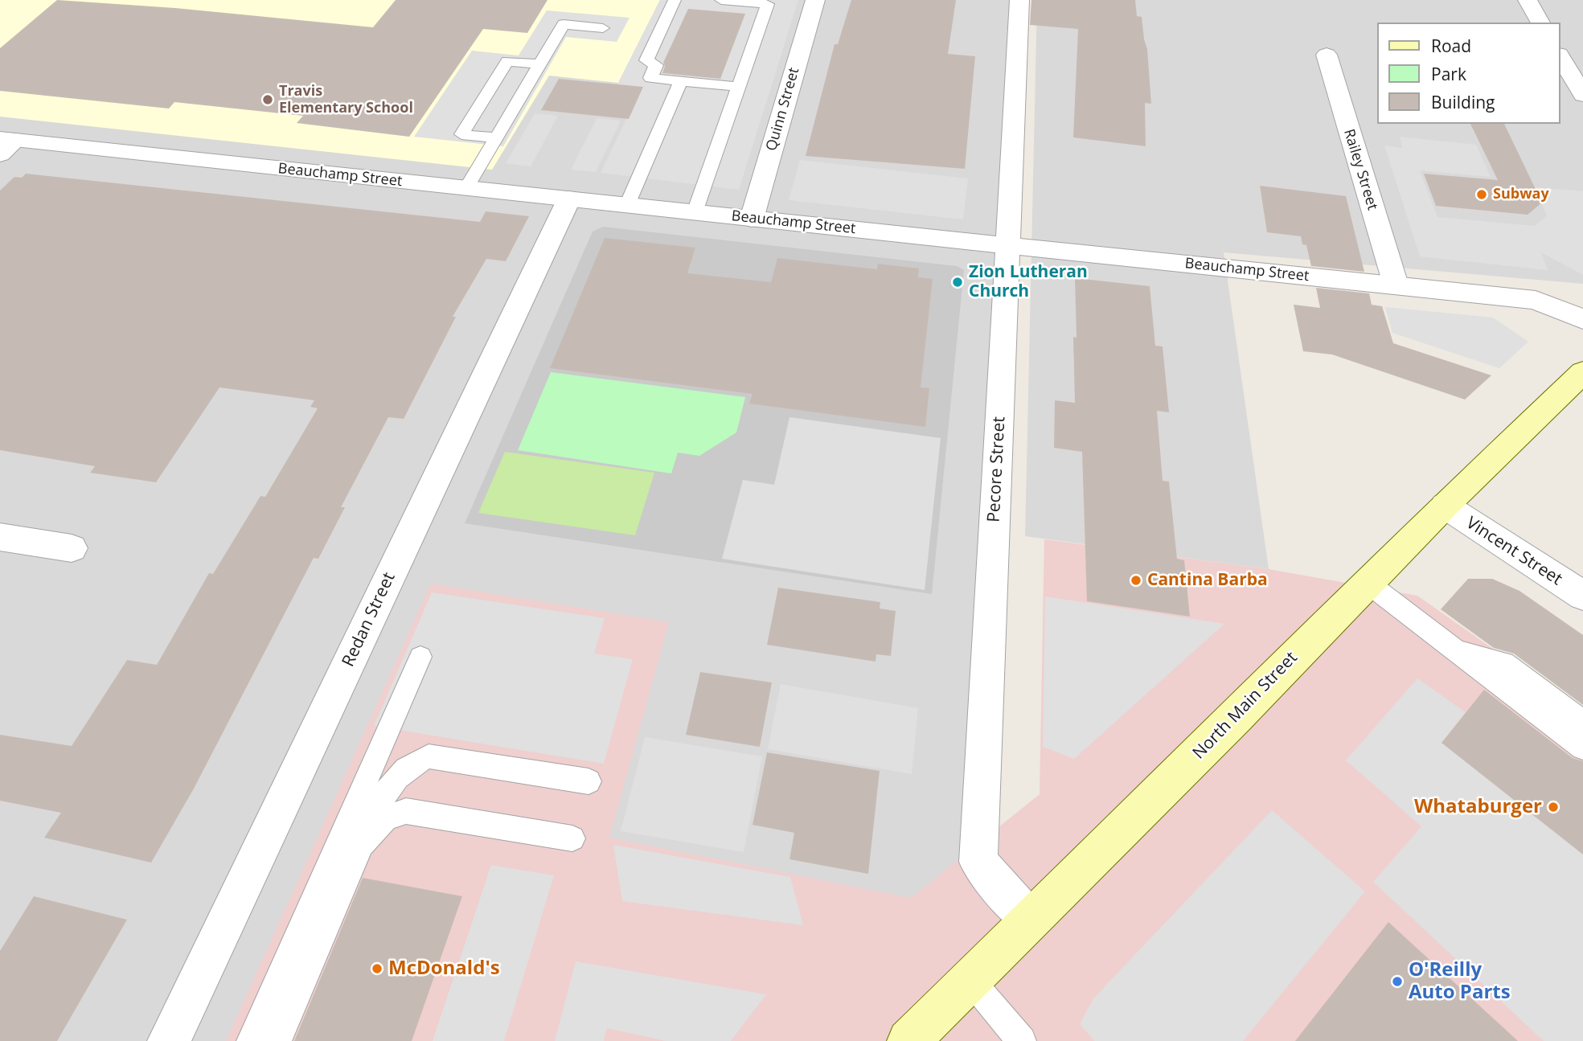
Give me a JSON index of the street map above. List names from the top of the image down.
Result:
{
  "streets": {
    "main road": ["North Main Street"],
    "street": [
      "Quinn Street",
      "Railey Street",
      "Beauchamp Street",
      "Pecore Street",
      "Vincent Street",
      "Redan Street"
    ]
  },
  "crossings": [
    ["Quinn Street", "Beauchamp Street"],
    ["Railey Street", "Beauchamp Street"],
    ["Beauchamp Street", "Pecore Street"],
    ["Beauchamp Street", "Redan Street"],
    ["Pecore Street", "North Main Street"],
    ["Vincent Street", "North Main Street"]
  ],
  "places": [
    "Travis Elementary School",
    "Subway",
    "Zion Lutheran Church",
    "Cantina Barba",
    "Whataburger",
    "McDonald's",
    "O'Reilly Auto Parts"
  ],
  "legend": ["Road", "Park", "Building"]
}
